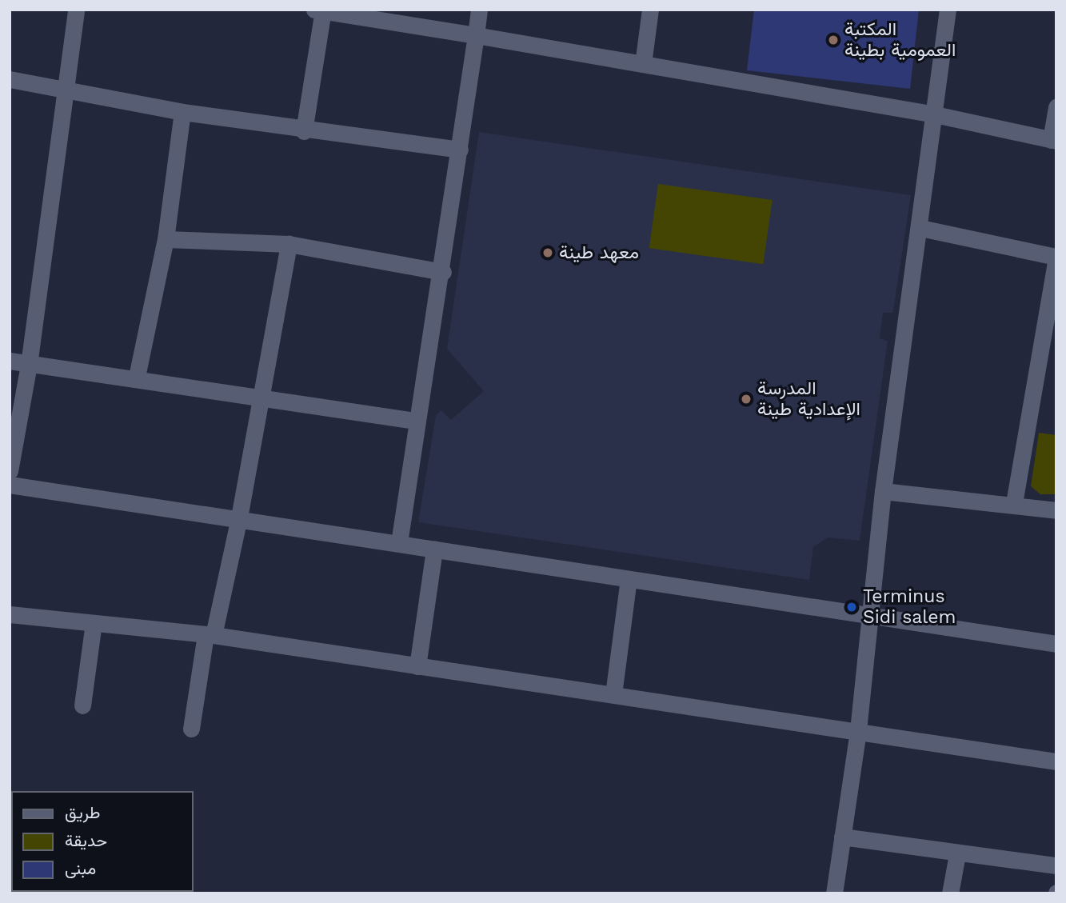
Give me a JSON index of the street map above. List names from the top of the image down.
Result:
{
  "places": [
    "المكتبة العمومية بطينة",
    "معهد طينة",
    "المدرسة الإعدادية طينة",
    "Terminus Sidi salem"
  ],
  "legend": ["طريق", "حديقة", "مبنى"]
}
